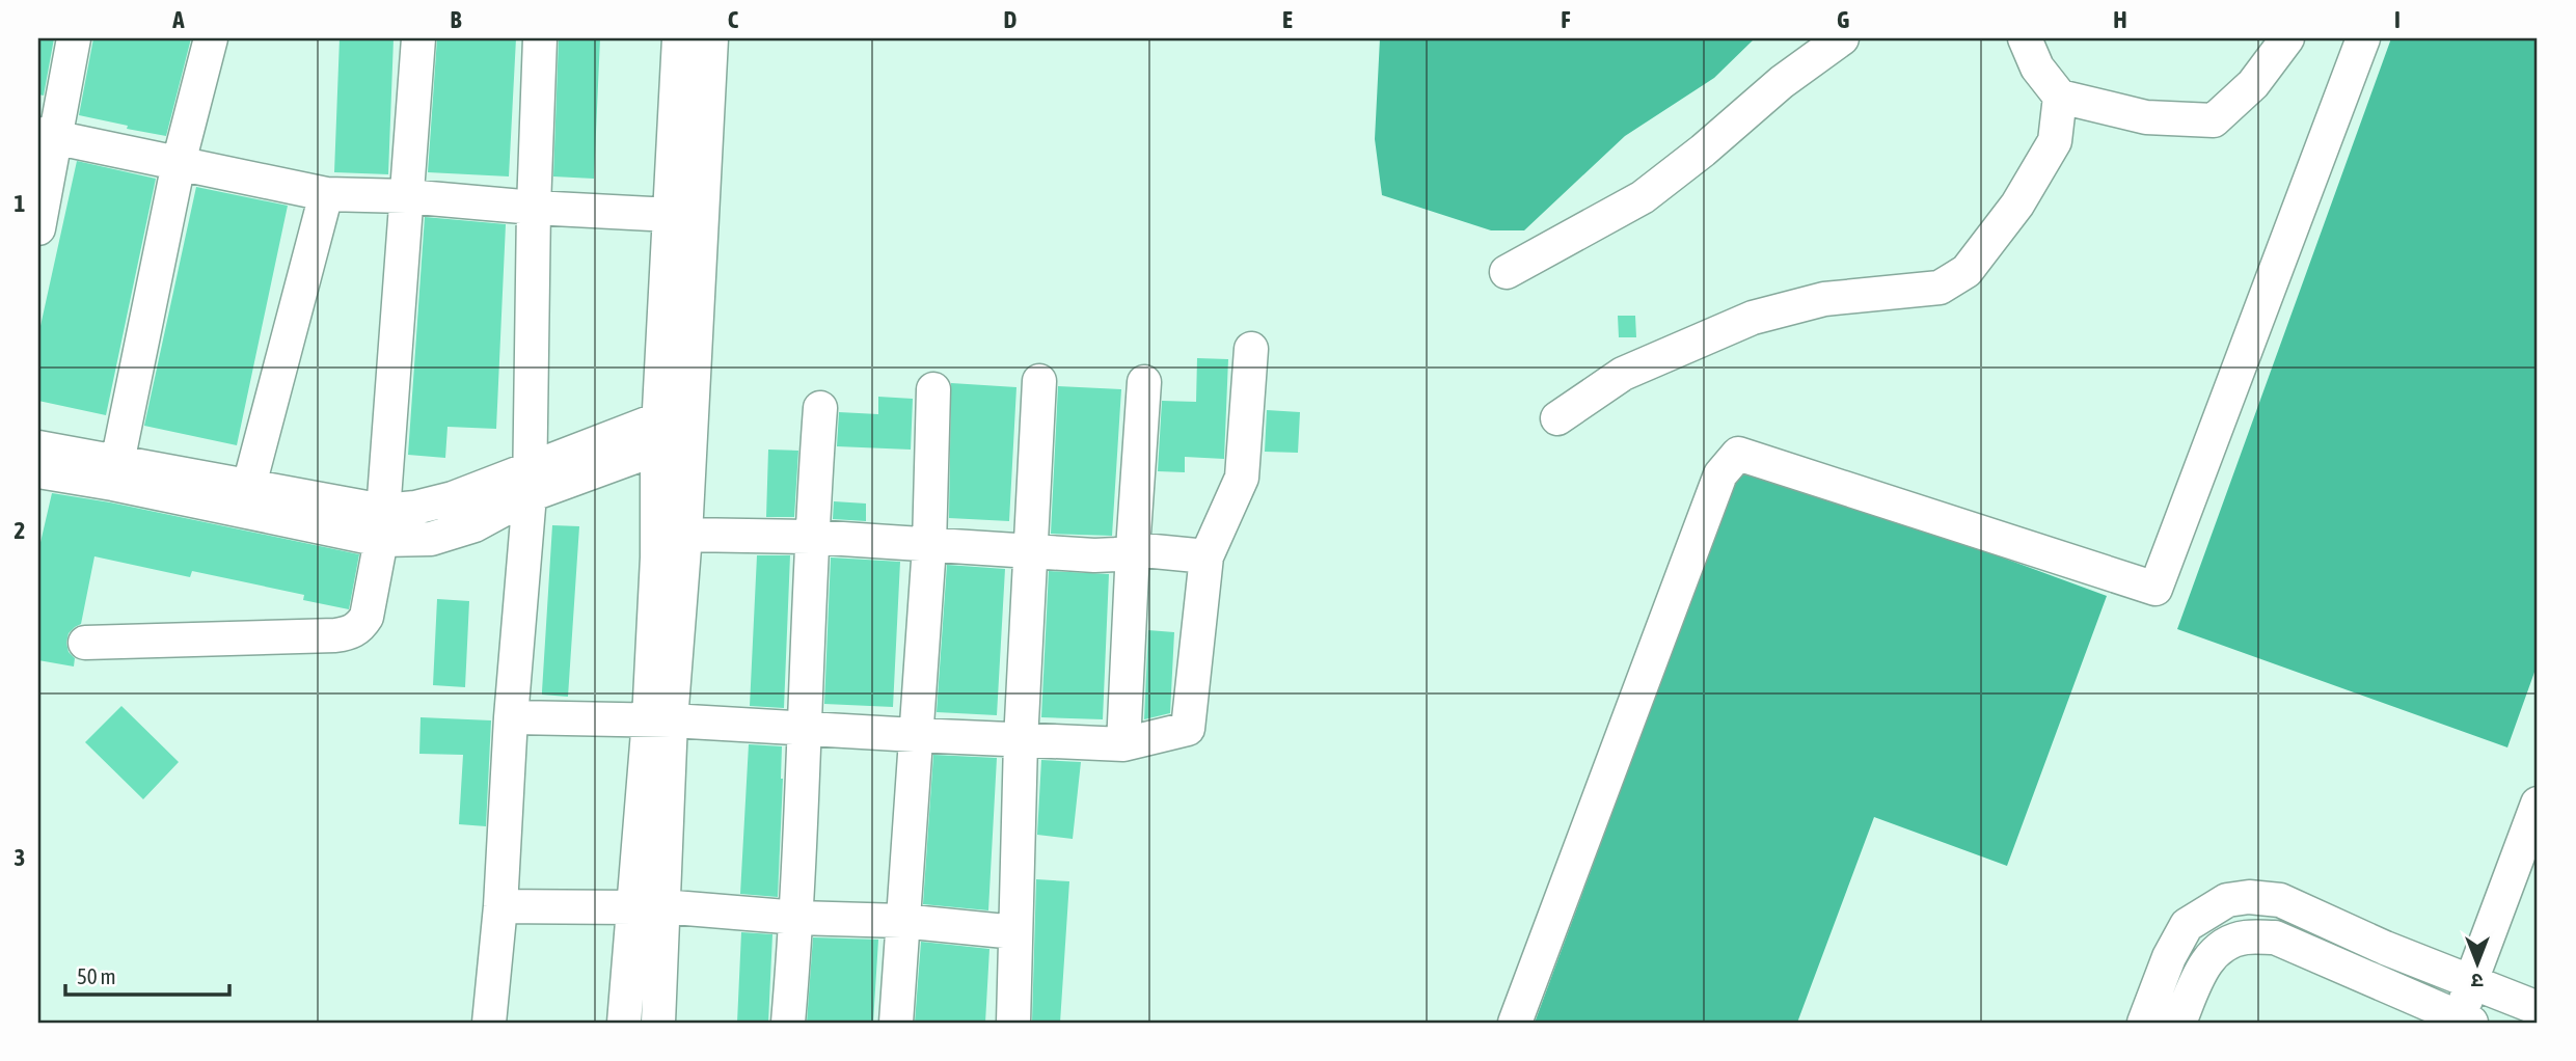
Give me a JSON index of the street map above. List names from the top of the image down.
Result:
{
  "scale_bar": "50 m",
  "north": "bottom",
  "grid": {
    "columns": [
      "A",
      "B",
      "C",
      "D",
      "E",
      "F",
      "G",
      "H",
      "I"
    ],
    "rows": ["1", "2", "3"]
  }
}
